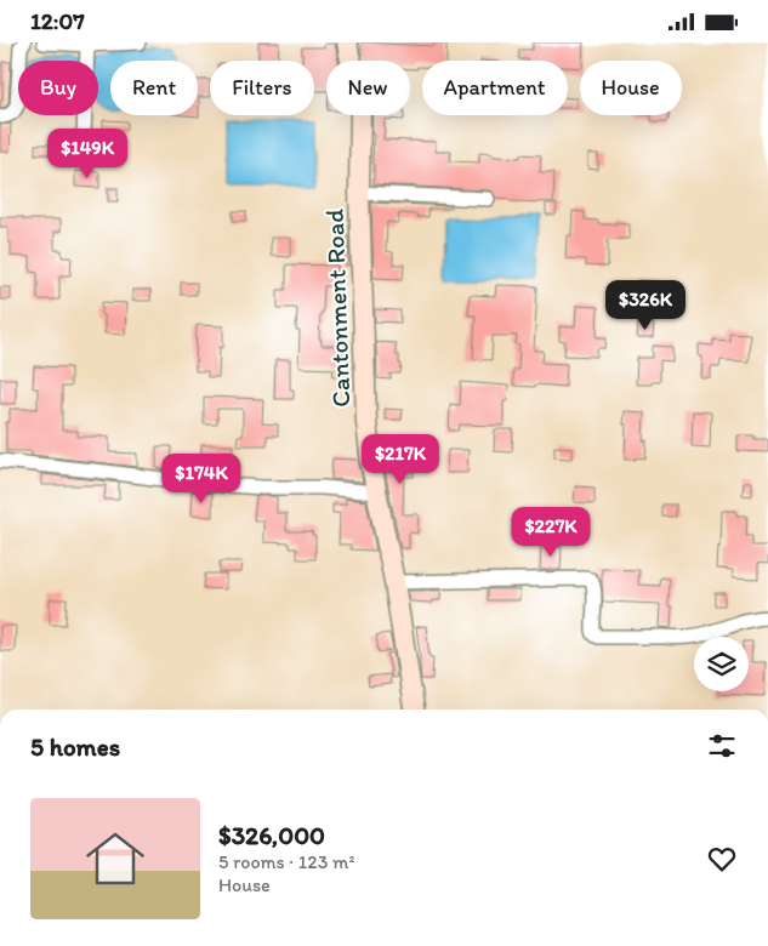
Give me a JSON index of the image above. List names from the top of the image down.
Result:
{
  "streets": {
    "main road": ["Cantonment Road"]
  },
  "page": {
    "status": "12:07",
    "chip": [
      "Buy",
      "Rent",
      "Filters",
      "New",
      "Apartment",
      "House"
    ],
    "price": [
      "$149K",
      "$326K",
      "$217K",
      "$174K",
      "$227K"
    ],
    "heading": "5 homes",
    "list": [
      {
        "name": "$326,000",
        "note": "5 rooms · 123 m² · House"
      }
    ]
  }
}
